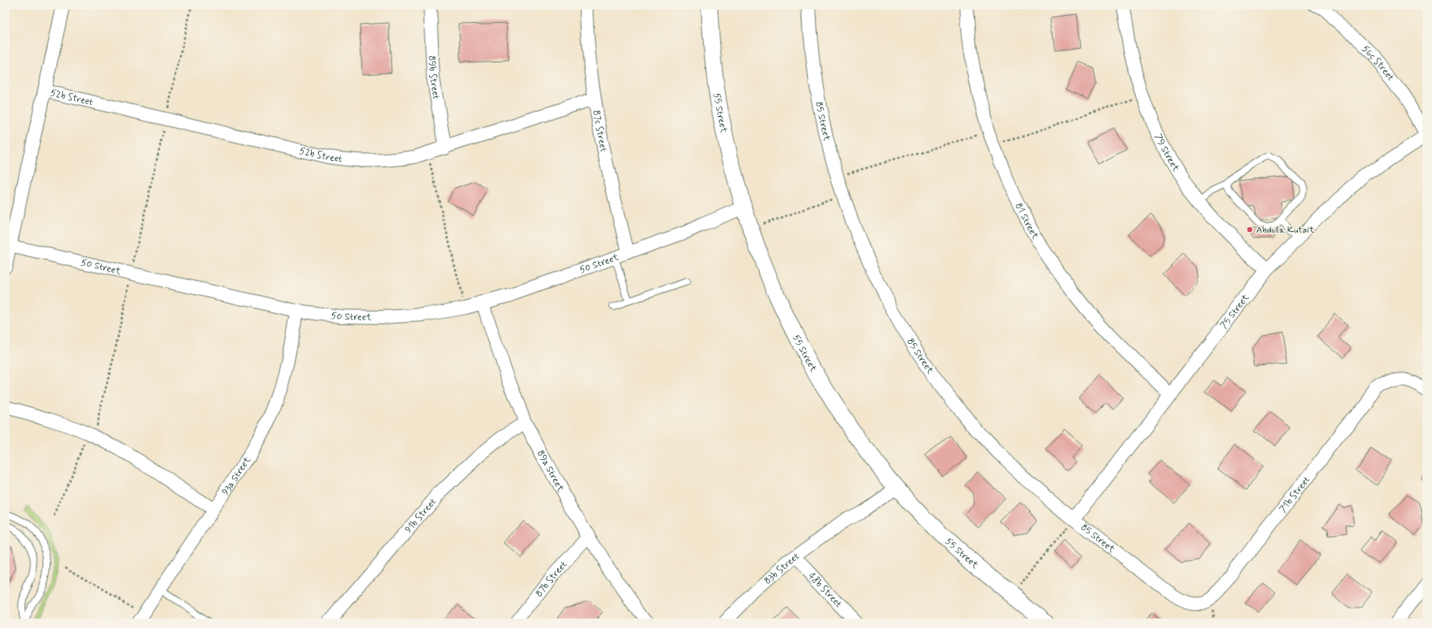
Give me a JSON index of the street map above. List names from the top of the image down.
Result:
{
  "streets": {
    "street": [
      "56c Street",
      "89b Street",
      "52b Street",
      "55 Street",
      "85 Street",
      "87c Street",
      "79 Street",
      "81 Street",
      "50 Street",
      "75 Street",
      "89a Street",
      "93a Street",
      "71b Street",
      "91b Street",
      "83b Street",
      "87b Street",
      "48b Street"
    ]
  },
  "crossings": [
    ["56c Street", "75 Street"],
    ["89b Street", "52b Street"],
    ["52b Street", "87c Street"],
    ["55 Street", "50 Street"],
    ["55 Street", "83b Street"],
    ["85 Street", "75 Street"],
    ["85 Street", "71b Street"],
    ["87c Street", "50 Street"],
    ["79 Street", "75 Street"],
    ["81 Street", "75 Street"],
    ["50 Street", "89a Street"],
    ["50 Street", "93a Street"],
    ["89a Street", "91b Street"],
    ["89a Street", "87b Street"],
    ["83b Street", "48b Street"]
  ],
  "places": ["Abdulla Kutait"]
}
